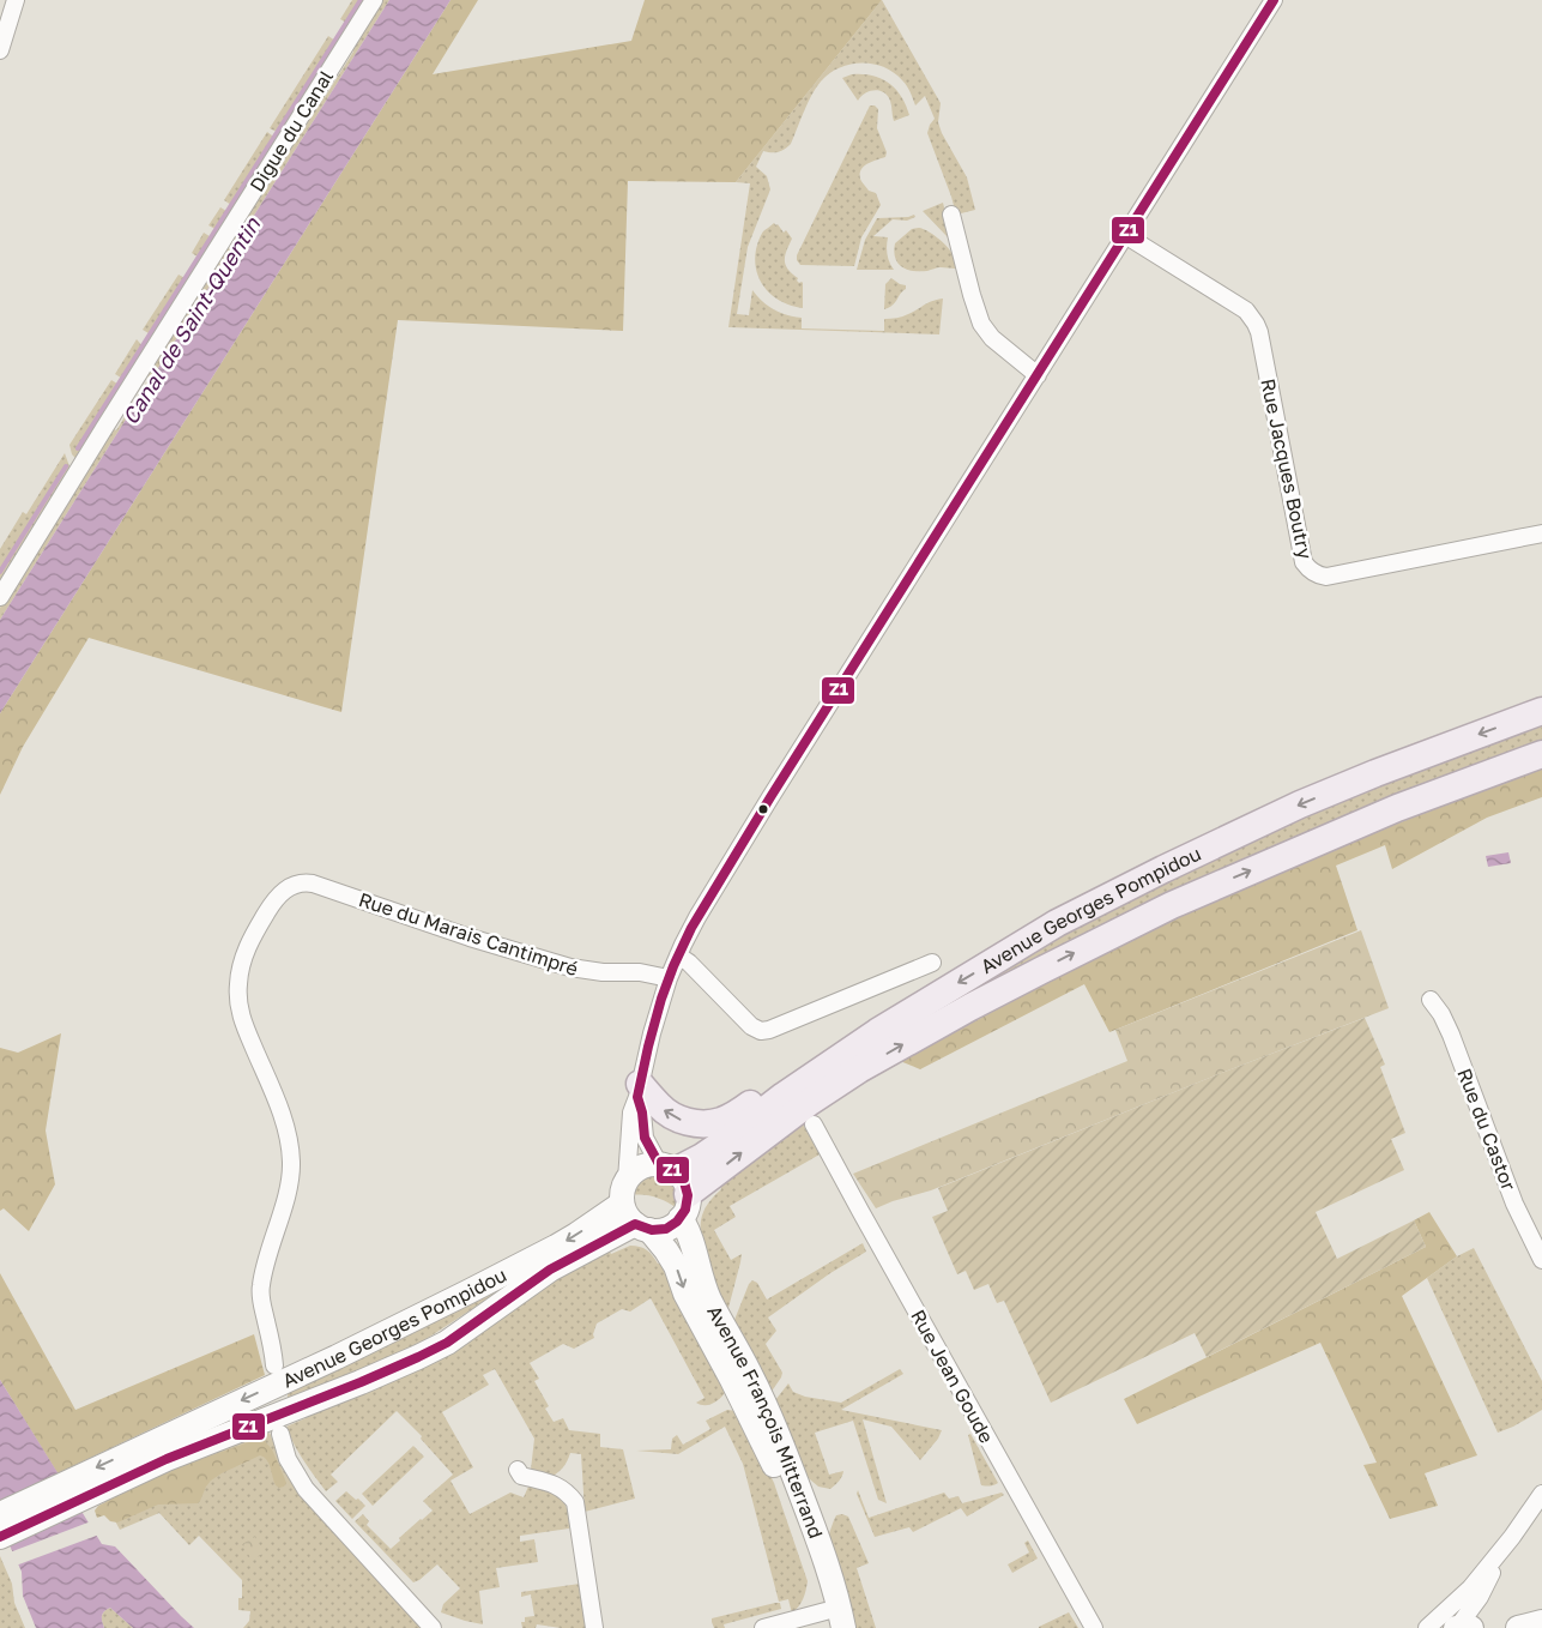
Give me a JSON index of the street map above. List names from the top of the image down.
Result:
{
  "streets": {
    "main road": ["Avenue Georges Pompidou", "Avenue François Mitterrand"],
    "street": [
      "Digue du Canal",
      "Rue Jacques Boutry",
      "Rue du Marais Cantimpré",
      "Rue du Castor",
      "Rue Jean Goude"
    ]
  },
  "crossings": [
    ["Avenue Georges Pompidou", "Avenue François Mitterrand"]
  ],
  "water": ["Canal de Saint-Quentin"],
  "lines": ["transit line Z1"]
}
